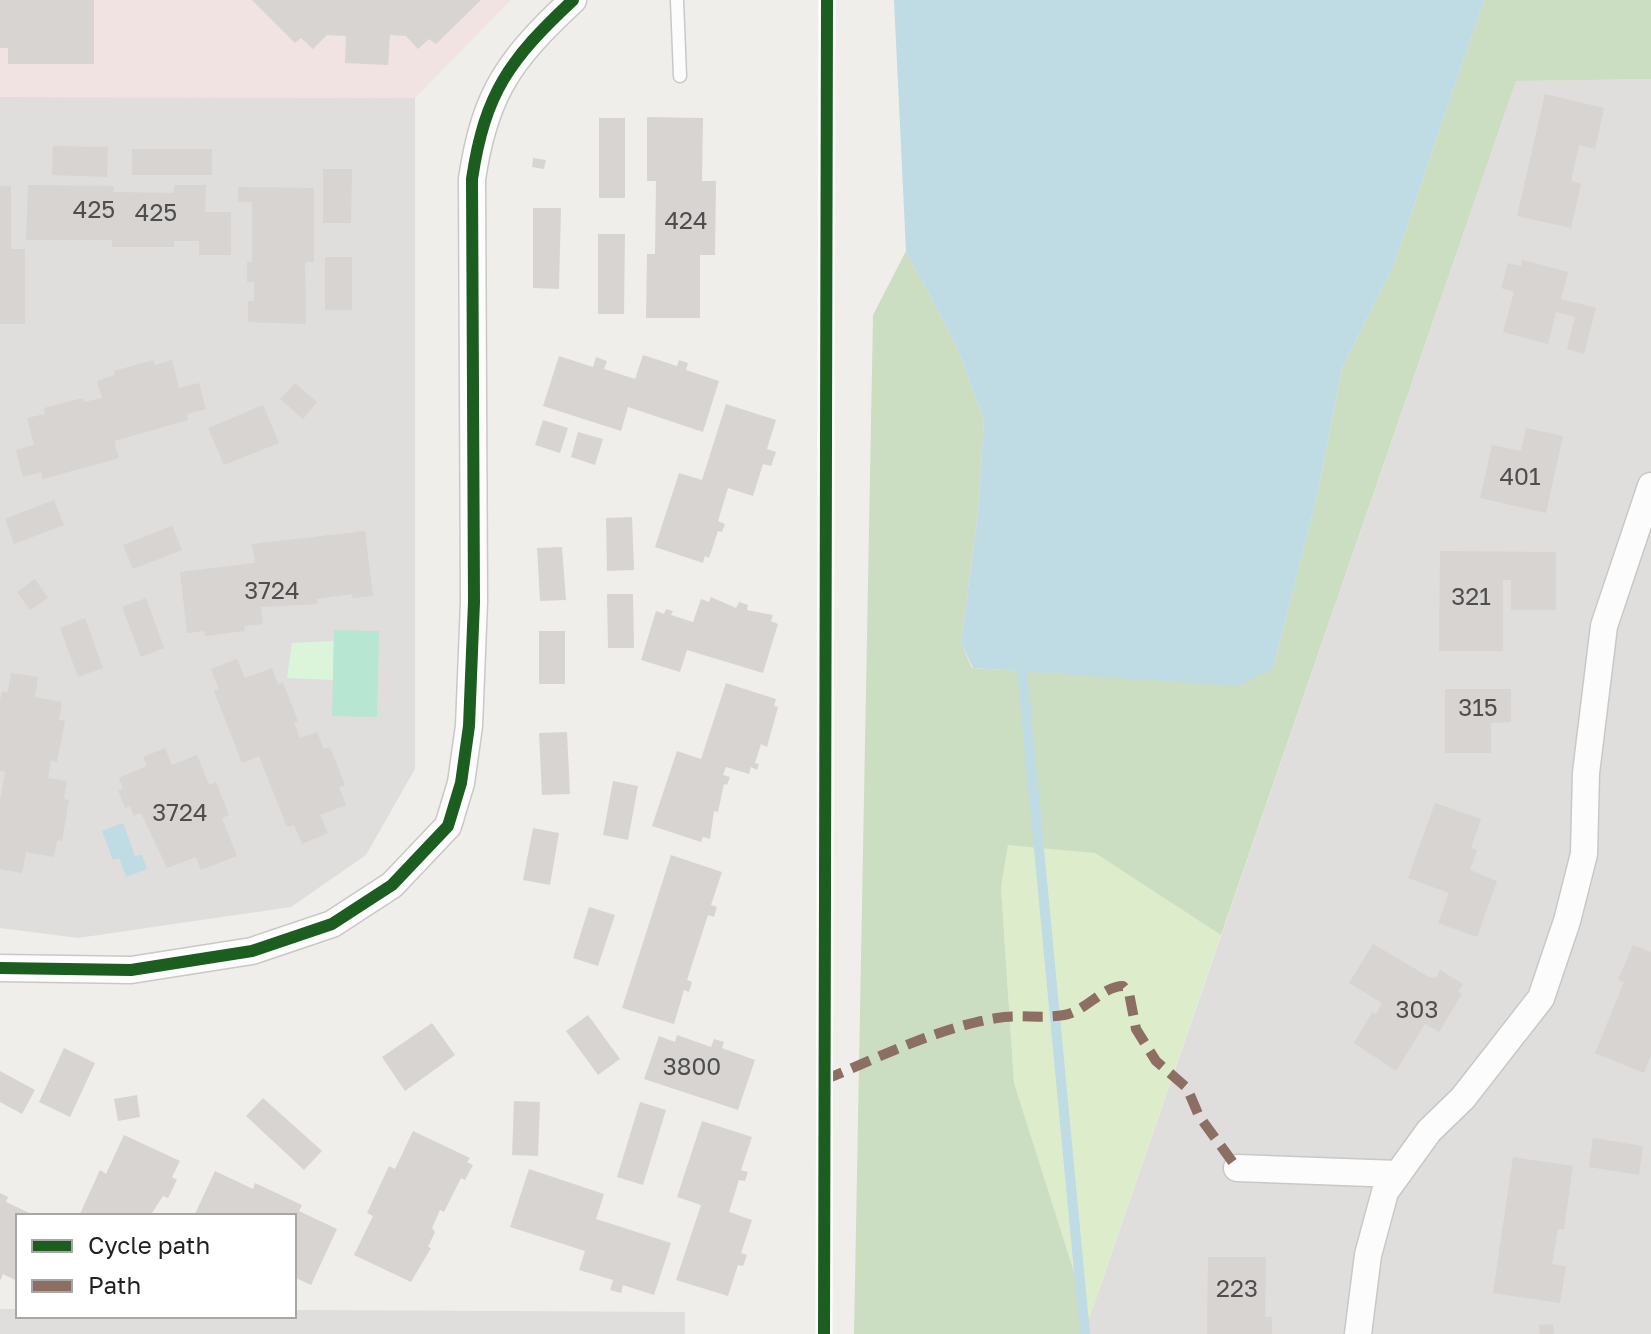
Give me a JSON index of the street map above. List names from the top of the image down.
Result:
{
  "house_numbers": [
    "425",
    "425",
    "424",
    "401",
    "3724",
    "321",
    "315",
    "3724",
    "303",
    "3800",
    "223"
  ],
  "legend": ["Cycle path", "Path"]
}
